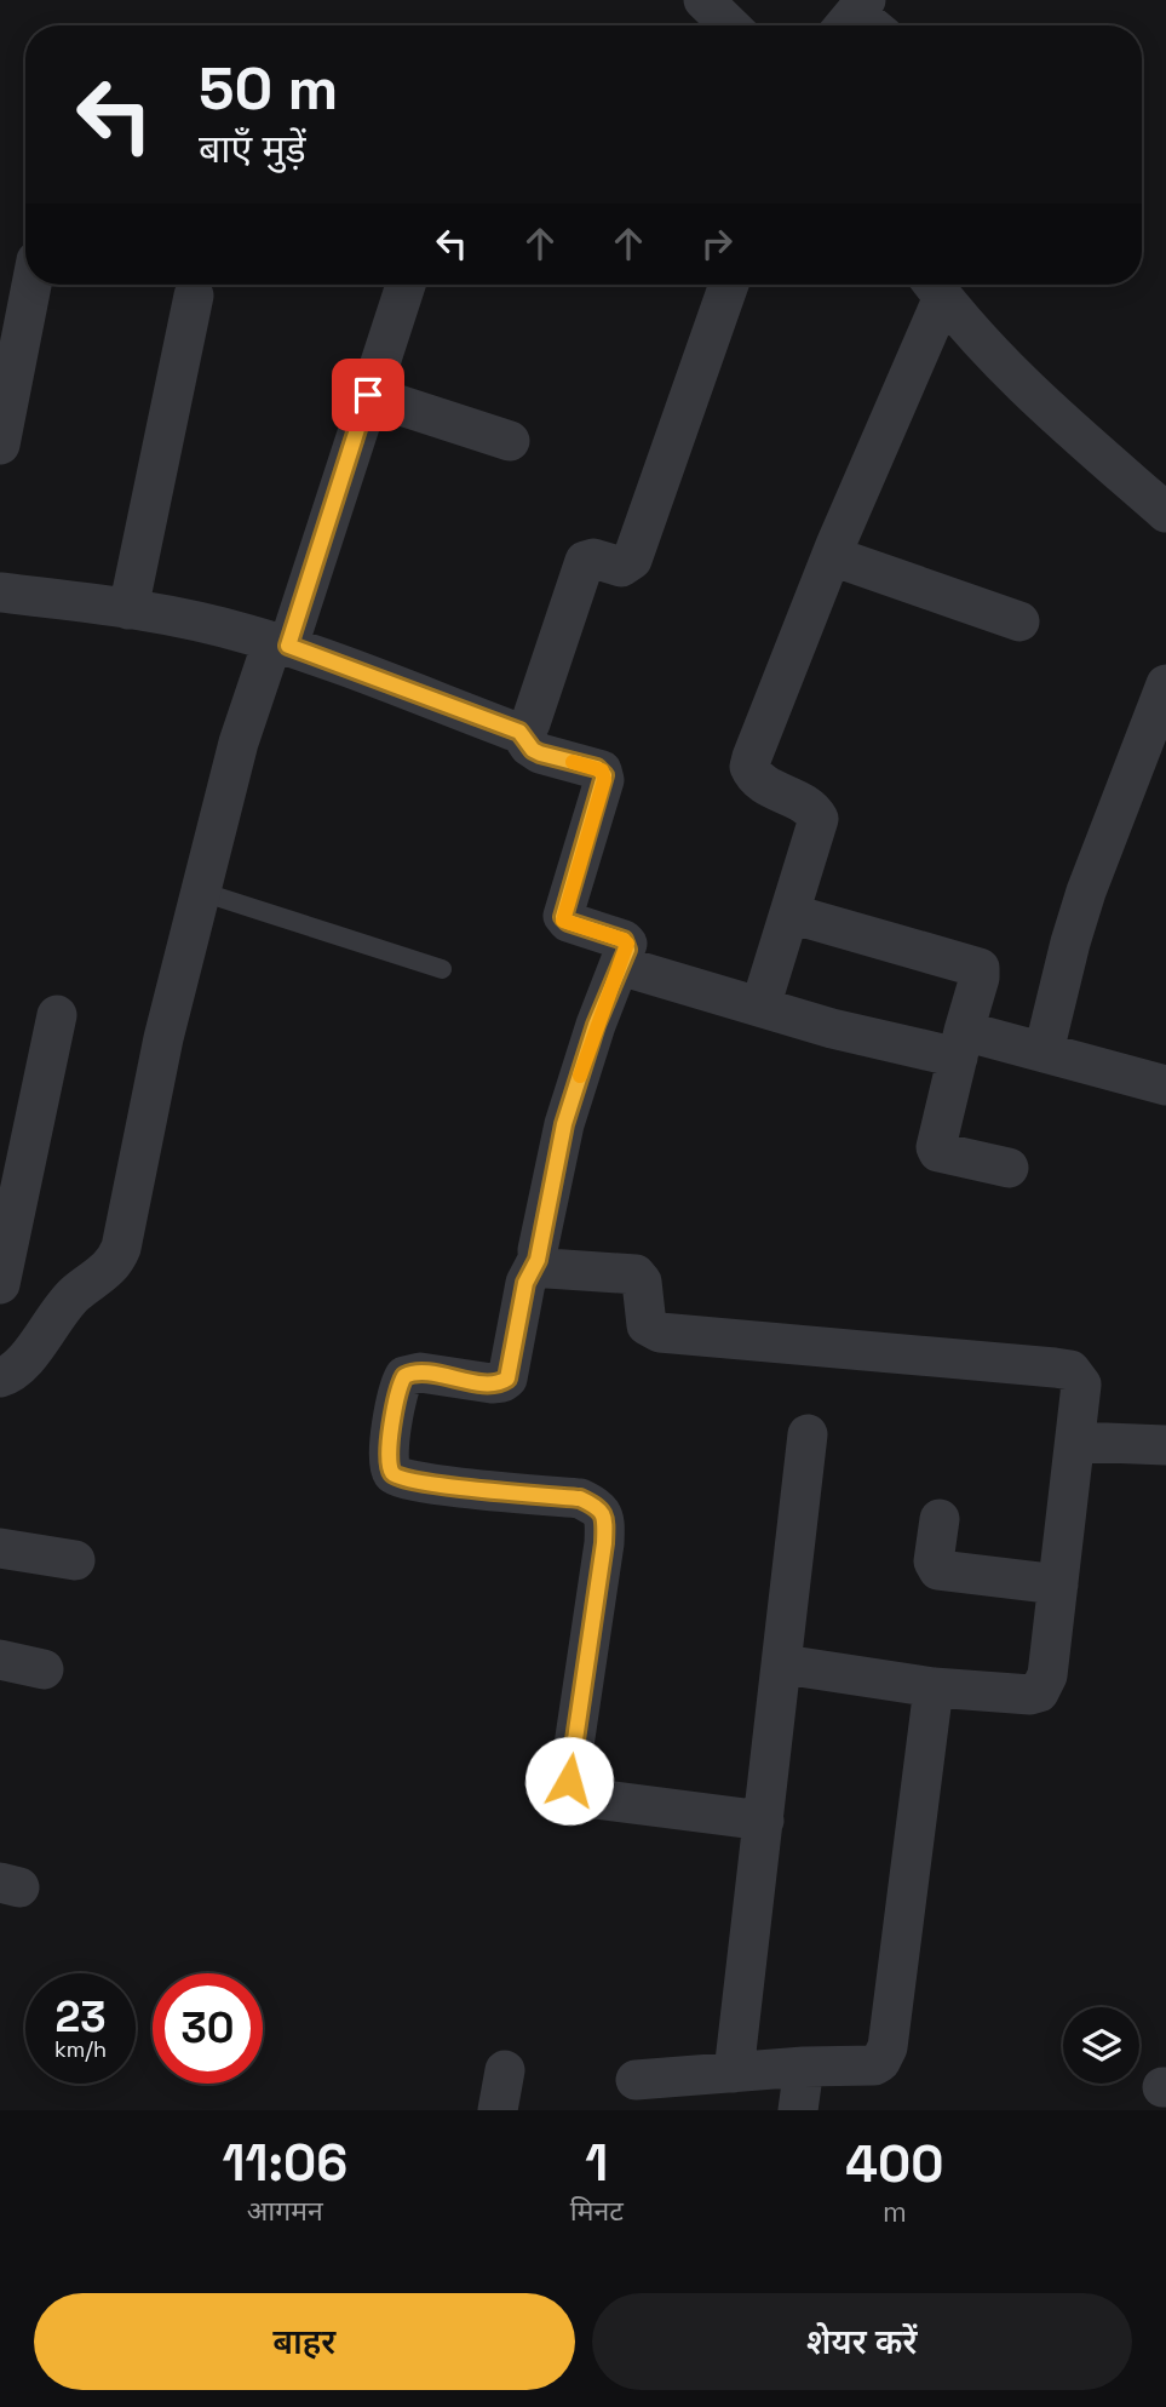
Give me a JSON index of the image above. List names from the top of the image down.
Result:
{
  "page": {
    "turn": ["50 m", "बाएँ मुड़ें"],
    "speed": "23 km/h",
    "limit": "30",
    "eta": [
      "11:06",
      "आगमन",
      "1",
      "मिनट",
      "400",
      "m"
    ],
    "buttons": ["बाहर", "शेयर करें"]
  }
}
